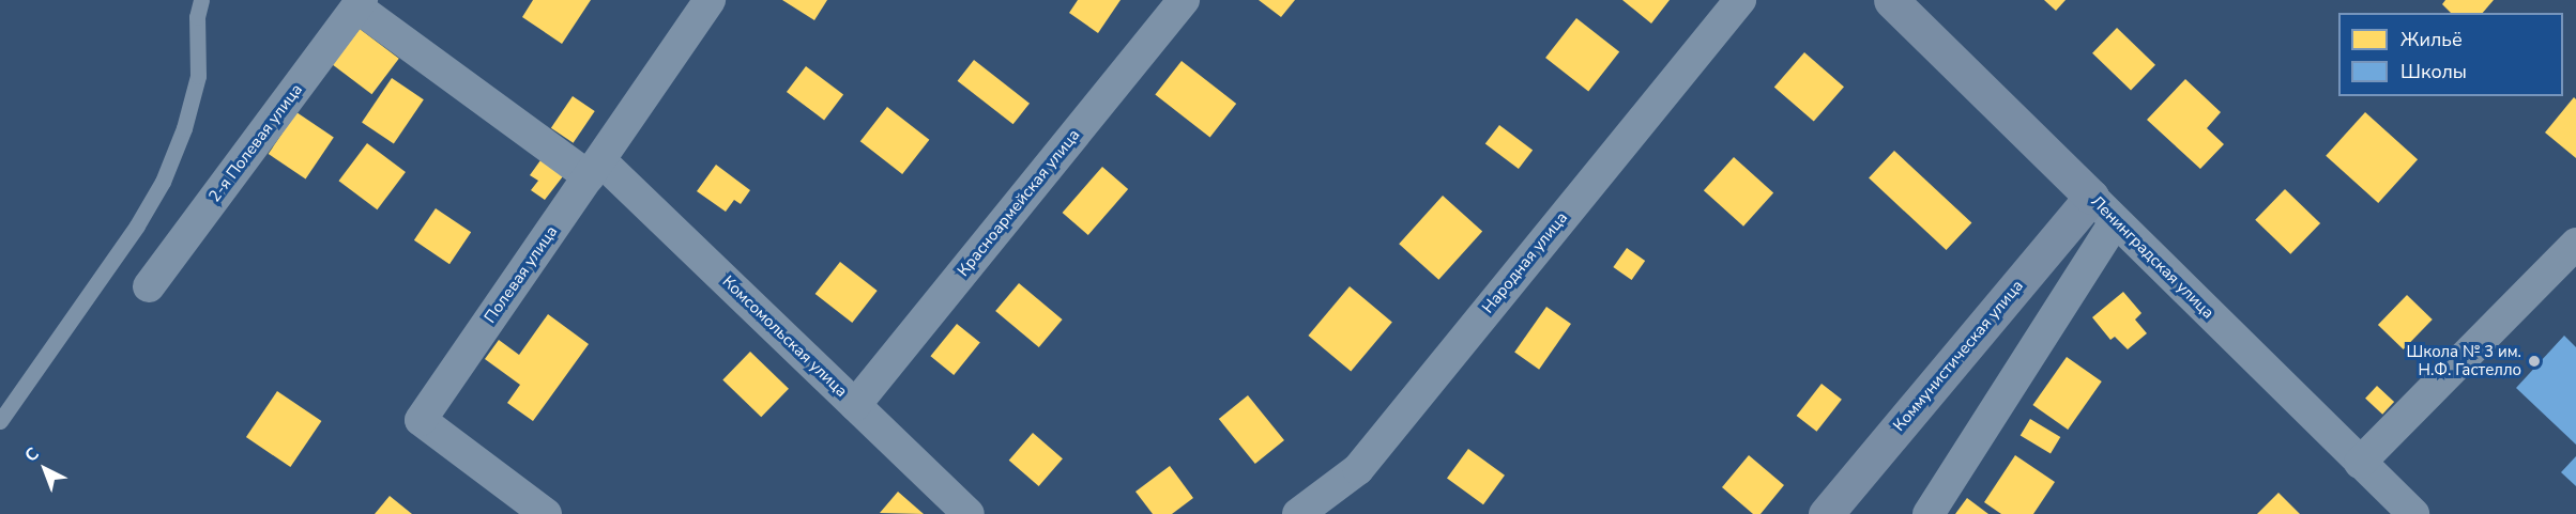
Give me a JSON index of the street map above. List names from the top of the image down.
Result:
{
  "streets": {
    "street": [
      "2-я Полевая улица",
      "Красноармейская улица",
      "Ленинградская улица",
      "Народная улица",
      "Полевая улица",
      "Комсомольская улица",
      "Коммунистическая улица"
    ]
  },
  "crossings": [
    ["2-я Полевая улица", "Комсомольская улица"],
    ["Красноармейская улица", "Комсомольская улица"],
    ["Ленинградская улица", "Коммунистическая улица"],
    ["Полевая улица", "Комсомольская улица"]
  ],
  "places": ["Школа № 3 им. Н.Ф. Гастелло"],
  "legend": ["Жильё", "Школы"],
  "north": "top left"
}
